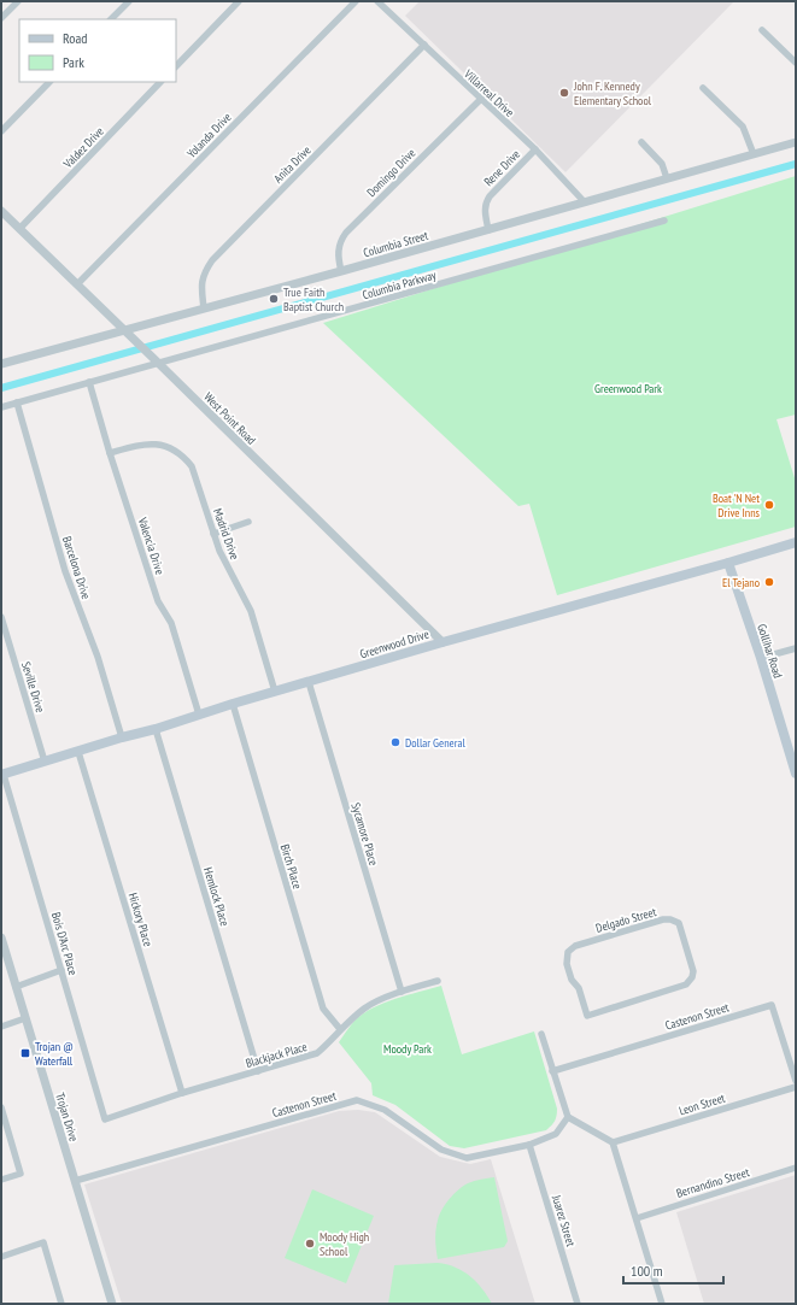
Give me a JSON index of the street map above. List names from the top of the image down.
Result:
{
  "streets": {
    "main road": ["Greenwood Drive", "Gollihar Road"],
    "street": [
      "Villarreal Drive",
      "Yolanda Drive",
      "Valdez Drive",
      "Anita Drive",
      "Rene Drive",
      "Domingo Drive",
      "Columbia Street",
      "Columbia Parkway",
      "West Point Road",
      "Madrid Drive",
      "Valencia Drive",
      "Barcelona Drive",
      "Seville Drive",
      "Sycamore Place",
      "Birch Place",
      "Hemlock Place",
      "Hickory Place",
      "Delgado Street",
      "Bois D'Arc Place",
      "Castenon Street",
      "Blackjack Place",
      "Leon Street",
      "Trojan Drive",
      "Bernandino Street",
      "Juarez Street"
    ]
  },
  "crossings": [
    ["Villarreal Drive", "Anita Drive"],
    ["Villarreal Drive", "Rene Drive"],
    ["Villarreal Drive", "Domingo Drive"],
    ["Villarreal Drive", "Columbia Street"],
    ["Yolanda Drive", "West Point Road"],
    ["Valdez Drive", "West Point Road"],
    ["Anita Drive", "Columbia Street"],
    ["Rene Drive", "Columbia Street"],
    ["Domingo Drive", "Columbia Street"],
    ["Columbia Street", "West Point Road"],
    ["Columbia Parkway", "West Point Road"],
    ["Columbia Parkway", "Valencia Drive"],
    ["Columbia Parkway", "Barcelona Drive"],
    ["West Point Road", "Greenwood Drive"],
    ["Madrid Drive", "Valencia Drive"],
    ["Madrid Drive", "Greenwood Drive"],
    ["Valencia Drive", "Greenwood Drive"],
    ["Barcelona Drive", "Greenwood Drive"],
    ["Greenwood Drive", "Gollihar Road"],
    ["Greenwood Drive", "Seville Drive"],
    ["Greenwood Drive", "Sycamore Place"],
    ["Greenwood Drive", "Birch Place"],
    ["Greenwood Drive", "Hemlock Place"],
    ["Greenwood Drive", "Hickory Place"],
    ["Greenwood Drive", "Bois D'Arc Place"],
    ["Sycamore Place", "Blackjack Place"],
    ["Birch Place", "Blackjack Place"],
    ["Hemlock Place", "Blackjack Place"],
    ["Hickory Place", "Blackjack Place"],
    ["Bois D'Arc Place", "Blackjack Place"],
    ["Castenon Street", "Trojan Drive"],
    ["Castenon Street", "Juarez Street"]
  ],
  "parks": ["Greenwood Park", "Moody Park"],
  "places": {
    "other": [
      "John F. Kennedy Elementary School",
      "True Faith Baptist Church",
      "Boat 'N Net Drive Inns",
      "El Tejano",
      "Dollar General",
      "Moody High School"
    ],
    "transit": ["Trojan @ Waterfall"]
  },
  "legend": ["Road", "Park"],
  "scale_bar": "100 m"
}
